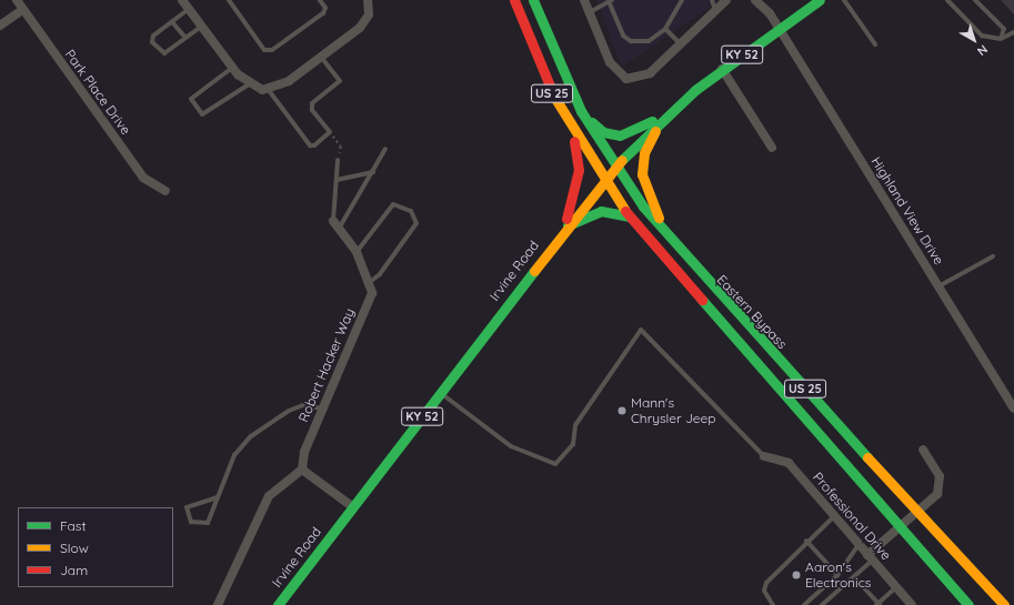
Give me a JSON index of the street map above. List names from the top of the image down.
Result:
{
  "streets": {
    "main road": [
      "KY 52",
      "US 25",
      "Irvine Road",
      "Eastern Bypass"
    ],
    "street": [
      "Park Place Drive",
      "Highland View Drive",
      "Robert Hacker Way",
      "Professional Drive"
    ]
  },
  "crossings": [
    ["US 25", "Irvine Road"],
    ["Highland View Drive", "Irvine Road"],
    ["Irvine Road", "Eastern Bypass"]
  ],
  "places": ["Mann's Chrysler Jeep", "Aaron's Electronics"],
  "legend": ["Fast", "Slow", "Jam"],
  "north": "bottom right"
}
